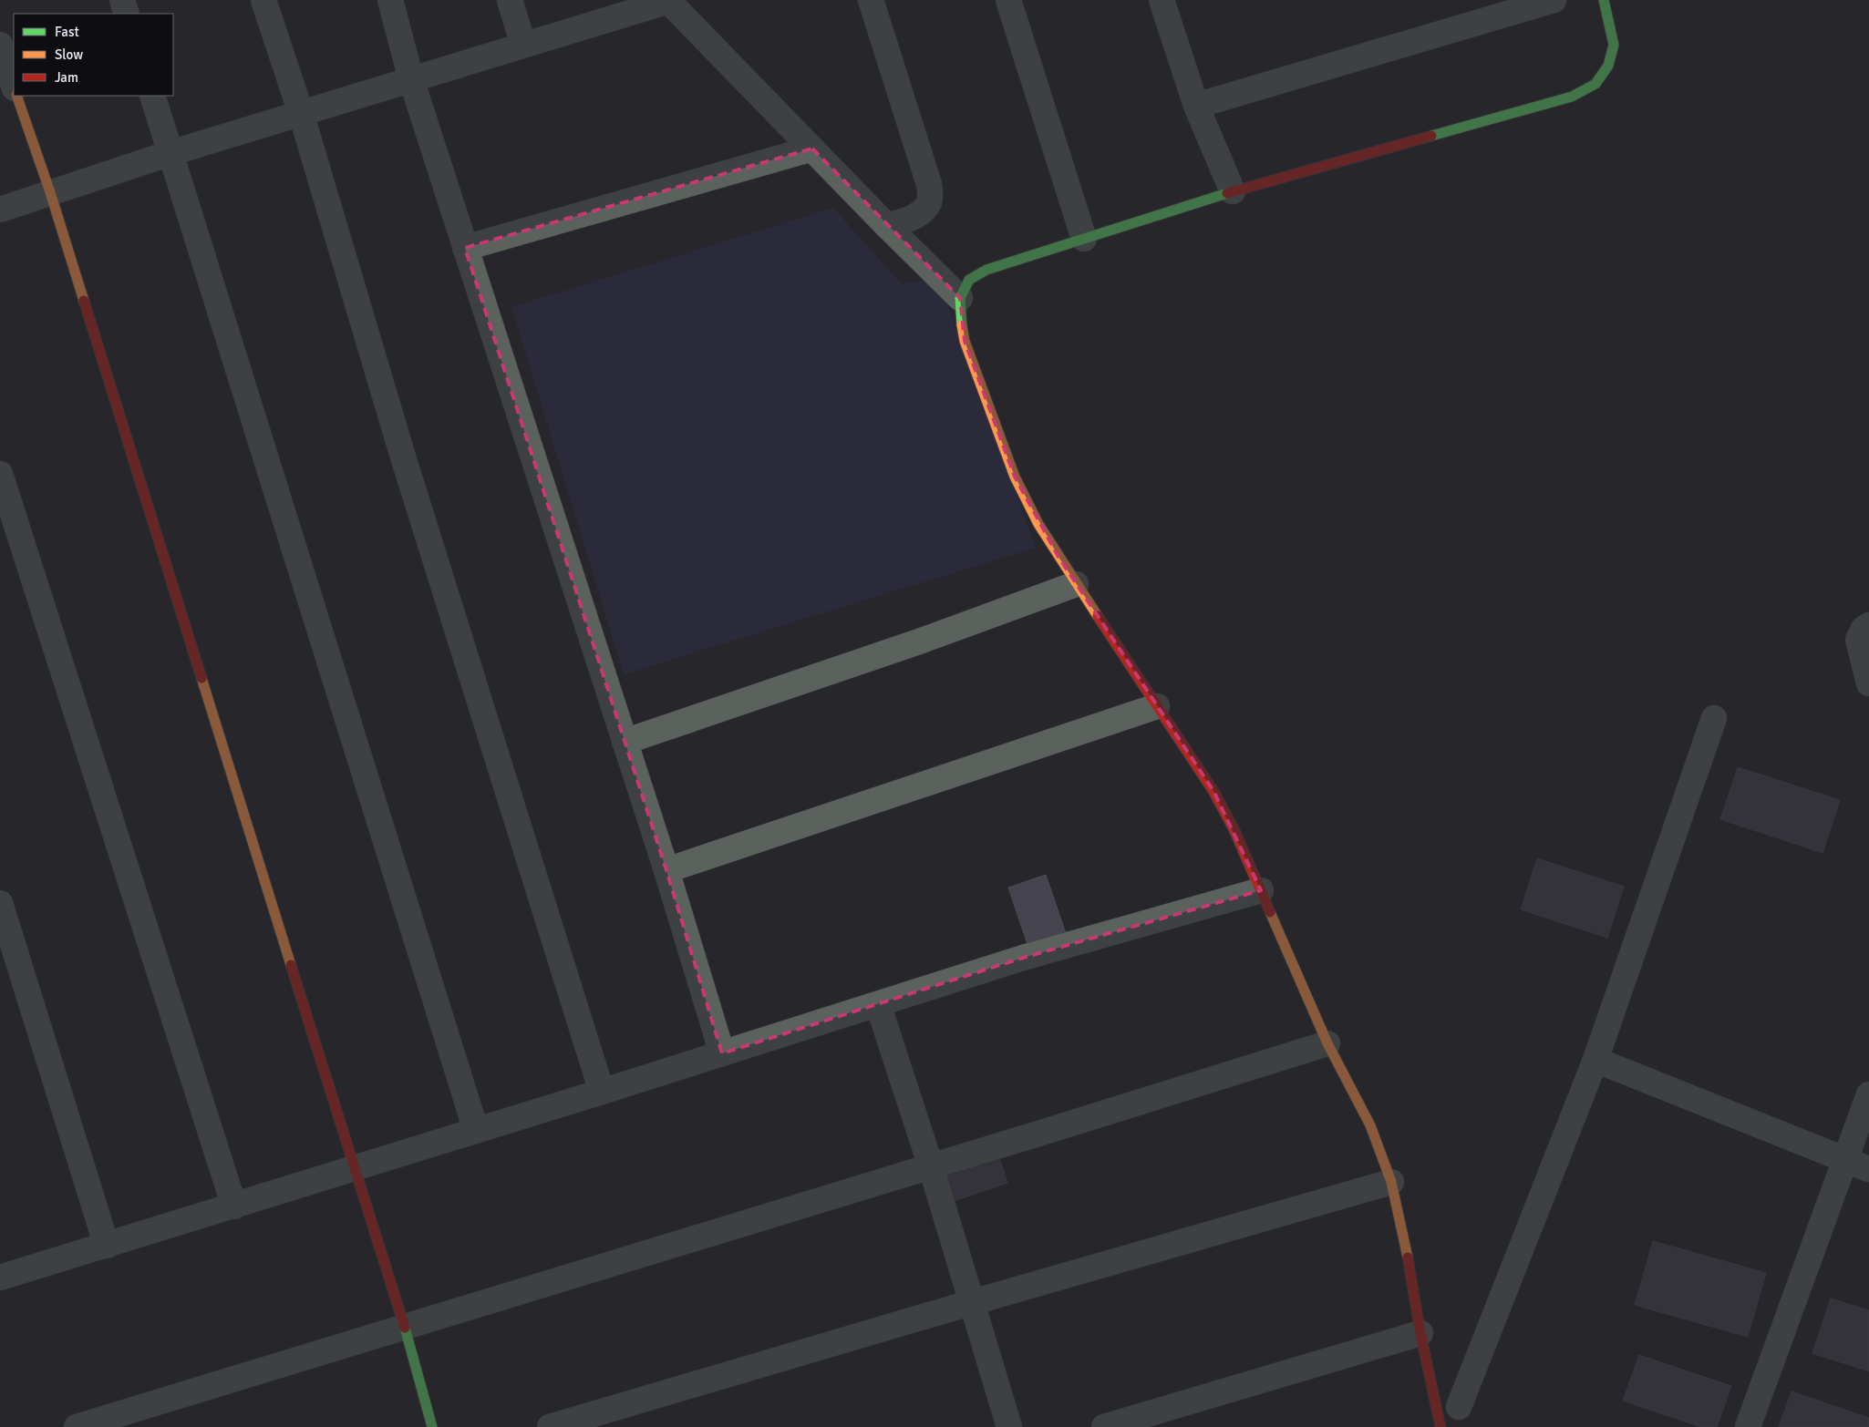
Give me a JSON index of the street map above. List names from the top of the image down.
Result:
{
  "legend": ["Fast", "Slow", "Jam"]
}
